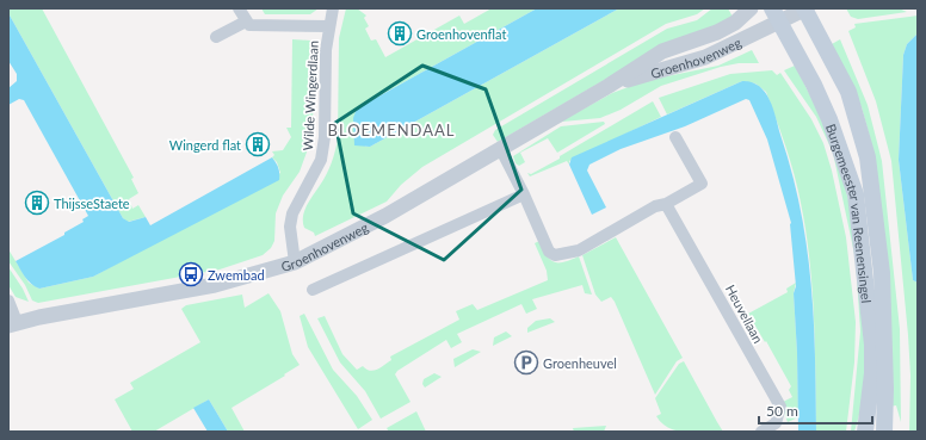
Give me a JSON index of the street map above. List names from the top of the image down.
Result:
{
  "streets": {
    "main road": ["Burgemeester van Reenensingel"],
    "street": ["Groenhovenweg", "Wilde Wingerdlaan", "Heuvellaan"]
  },
  "crossings": [
    ["Groenhovenweg", "Wilde Wingerdlaan"],
    ["Groenhovenweg", "Burgemeester van Reenensingel"]
  ],
  "districts": ["BLOEMENDAAL"],
  "places": {
    "building": ["Groenhovenflat", "Wingerd flat", "ThijsseStaete"],
    "bus stop": ["Zwembad"],
    "parking": ["Groenheuvel"]
  },
  "scale_bar": "50 m"
}
